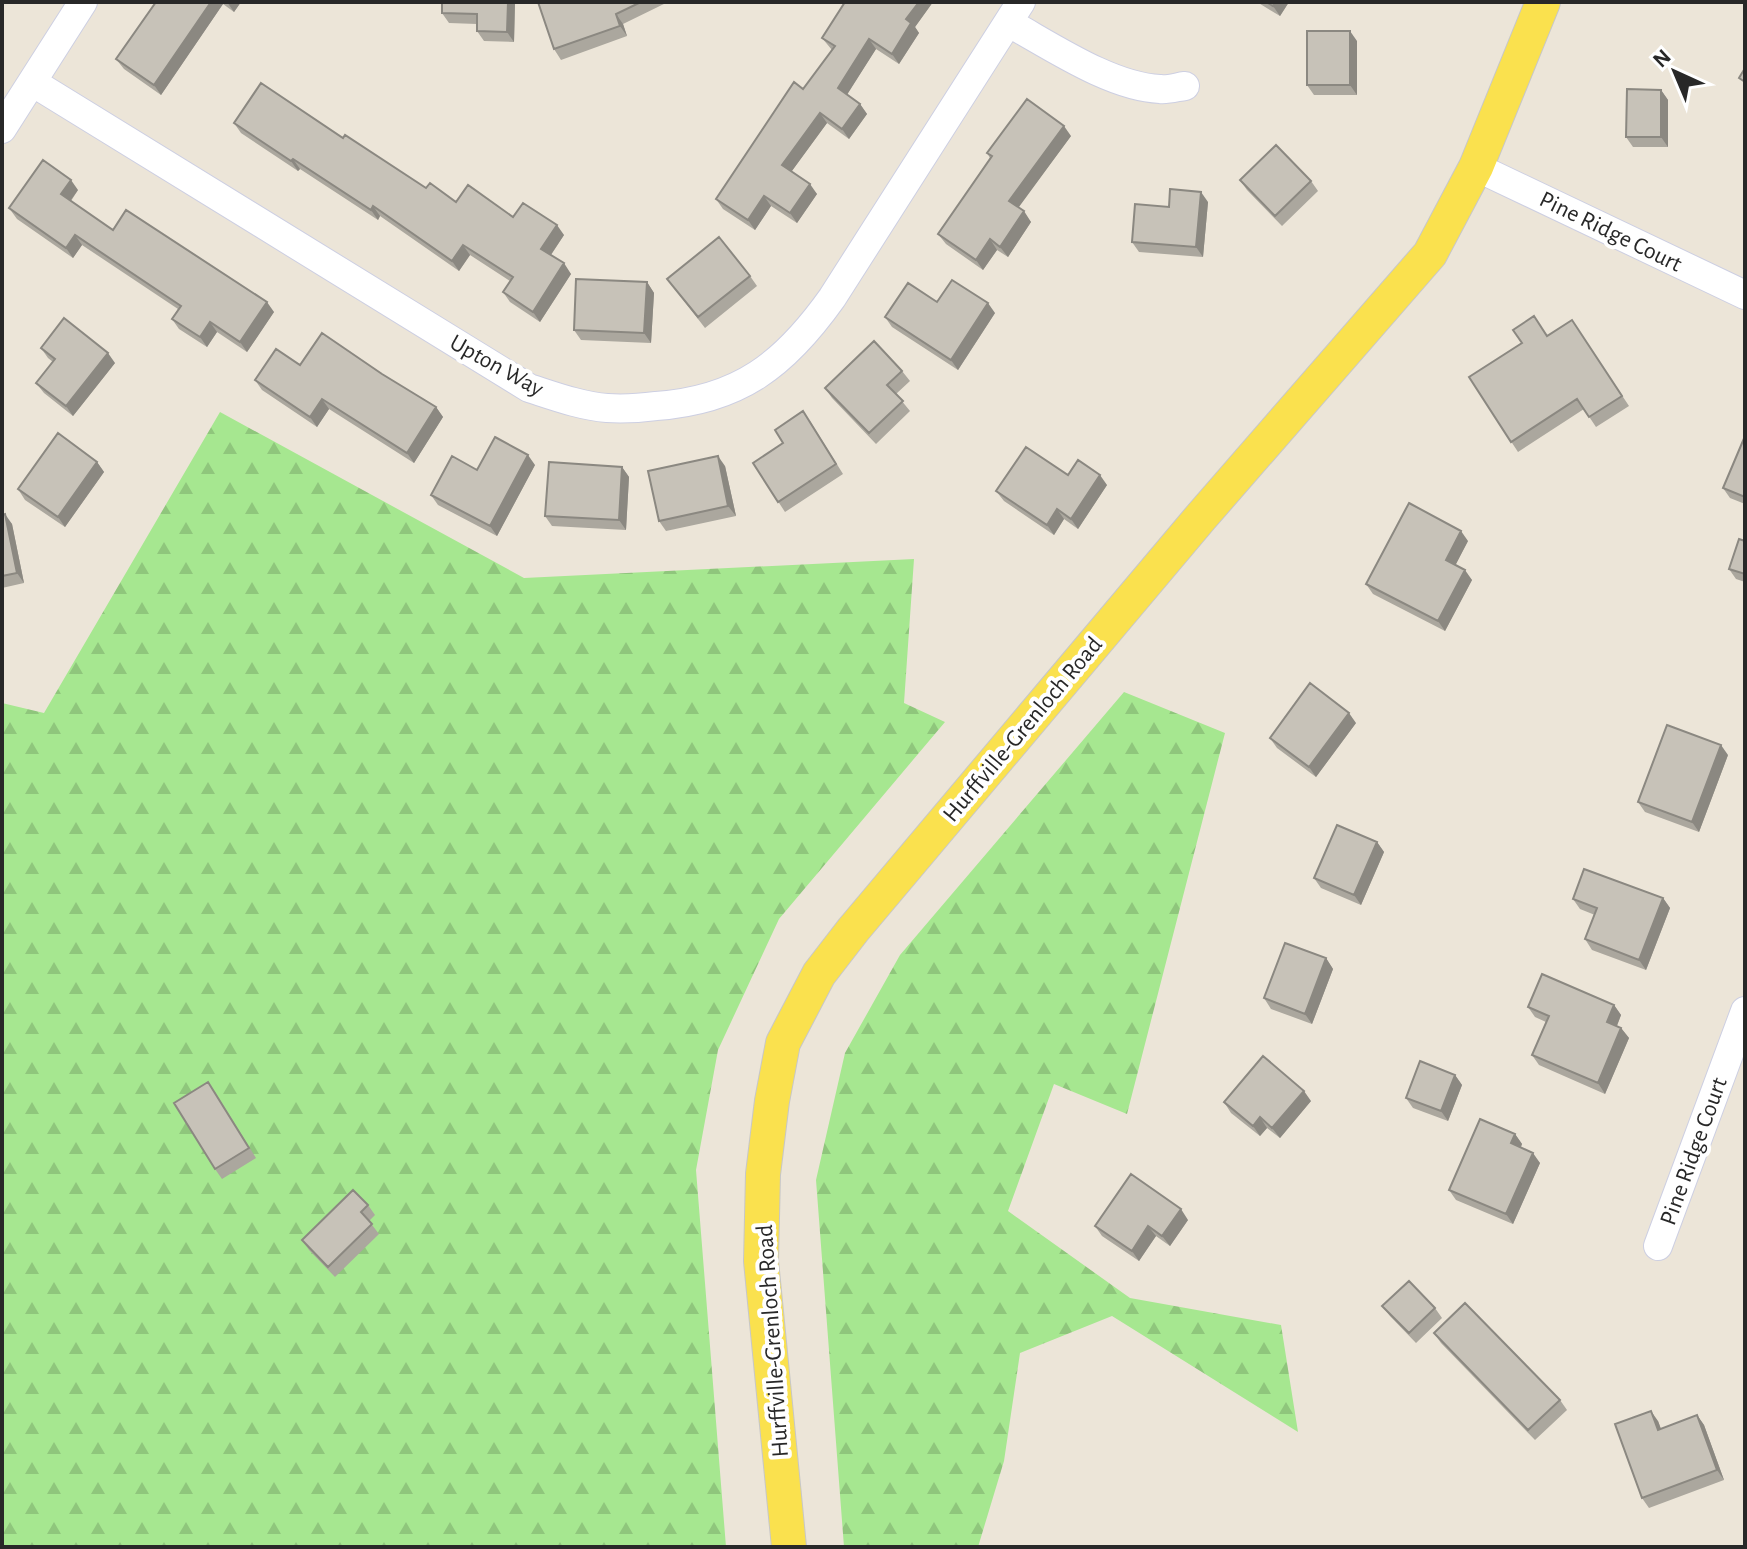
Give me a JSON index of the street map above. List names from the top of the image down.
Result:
{
  "streets": {
    "main road": ["Hurffville-Grenloch Road"],
    "street": ["Pine Ridge Court", "Upton Way"]
  },
  "crossings": [
    ["Pine Ridge Court", "Hurffville-Grenloch Road"]
  ],
  "north": "top left"
}
